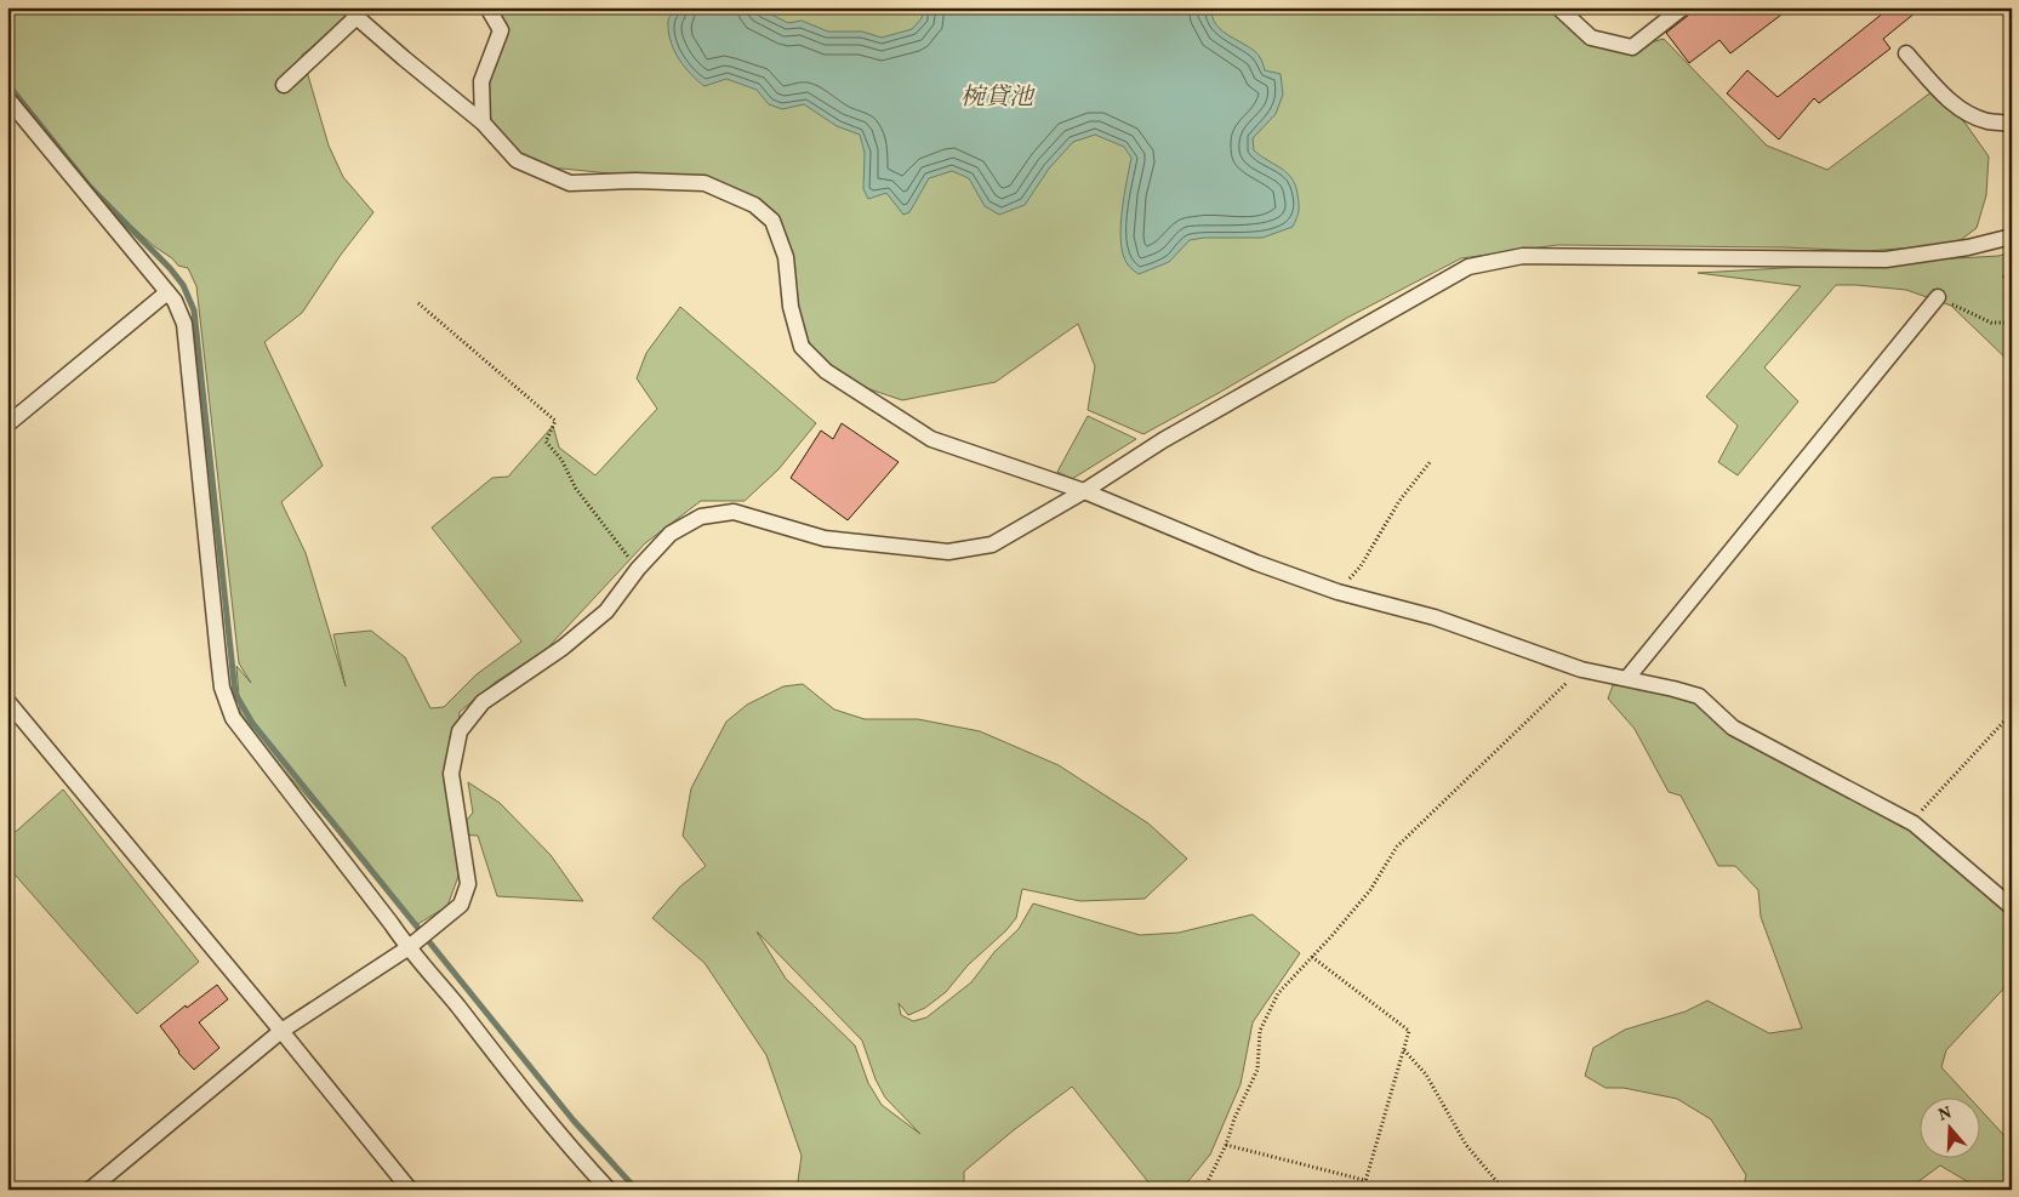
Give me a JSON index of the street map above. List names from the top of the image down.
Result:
{
  "water": ["椀貸池"],
  "north": "top"
}
